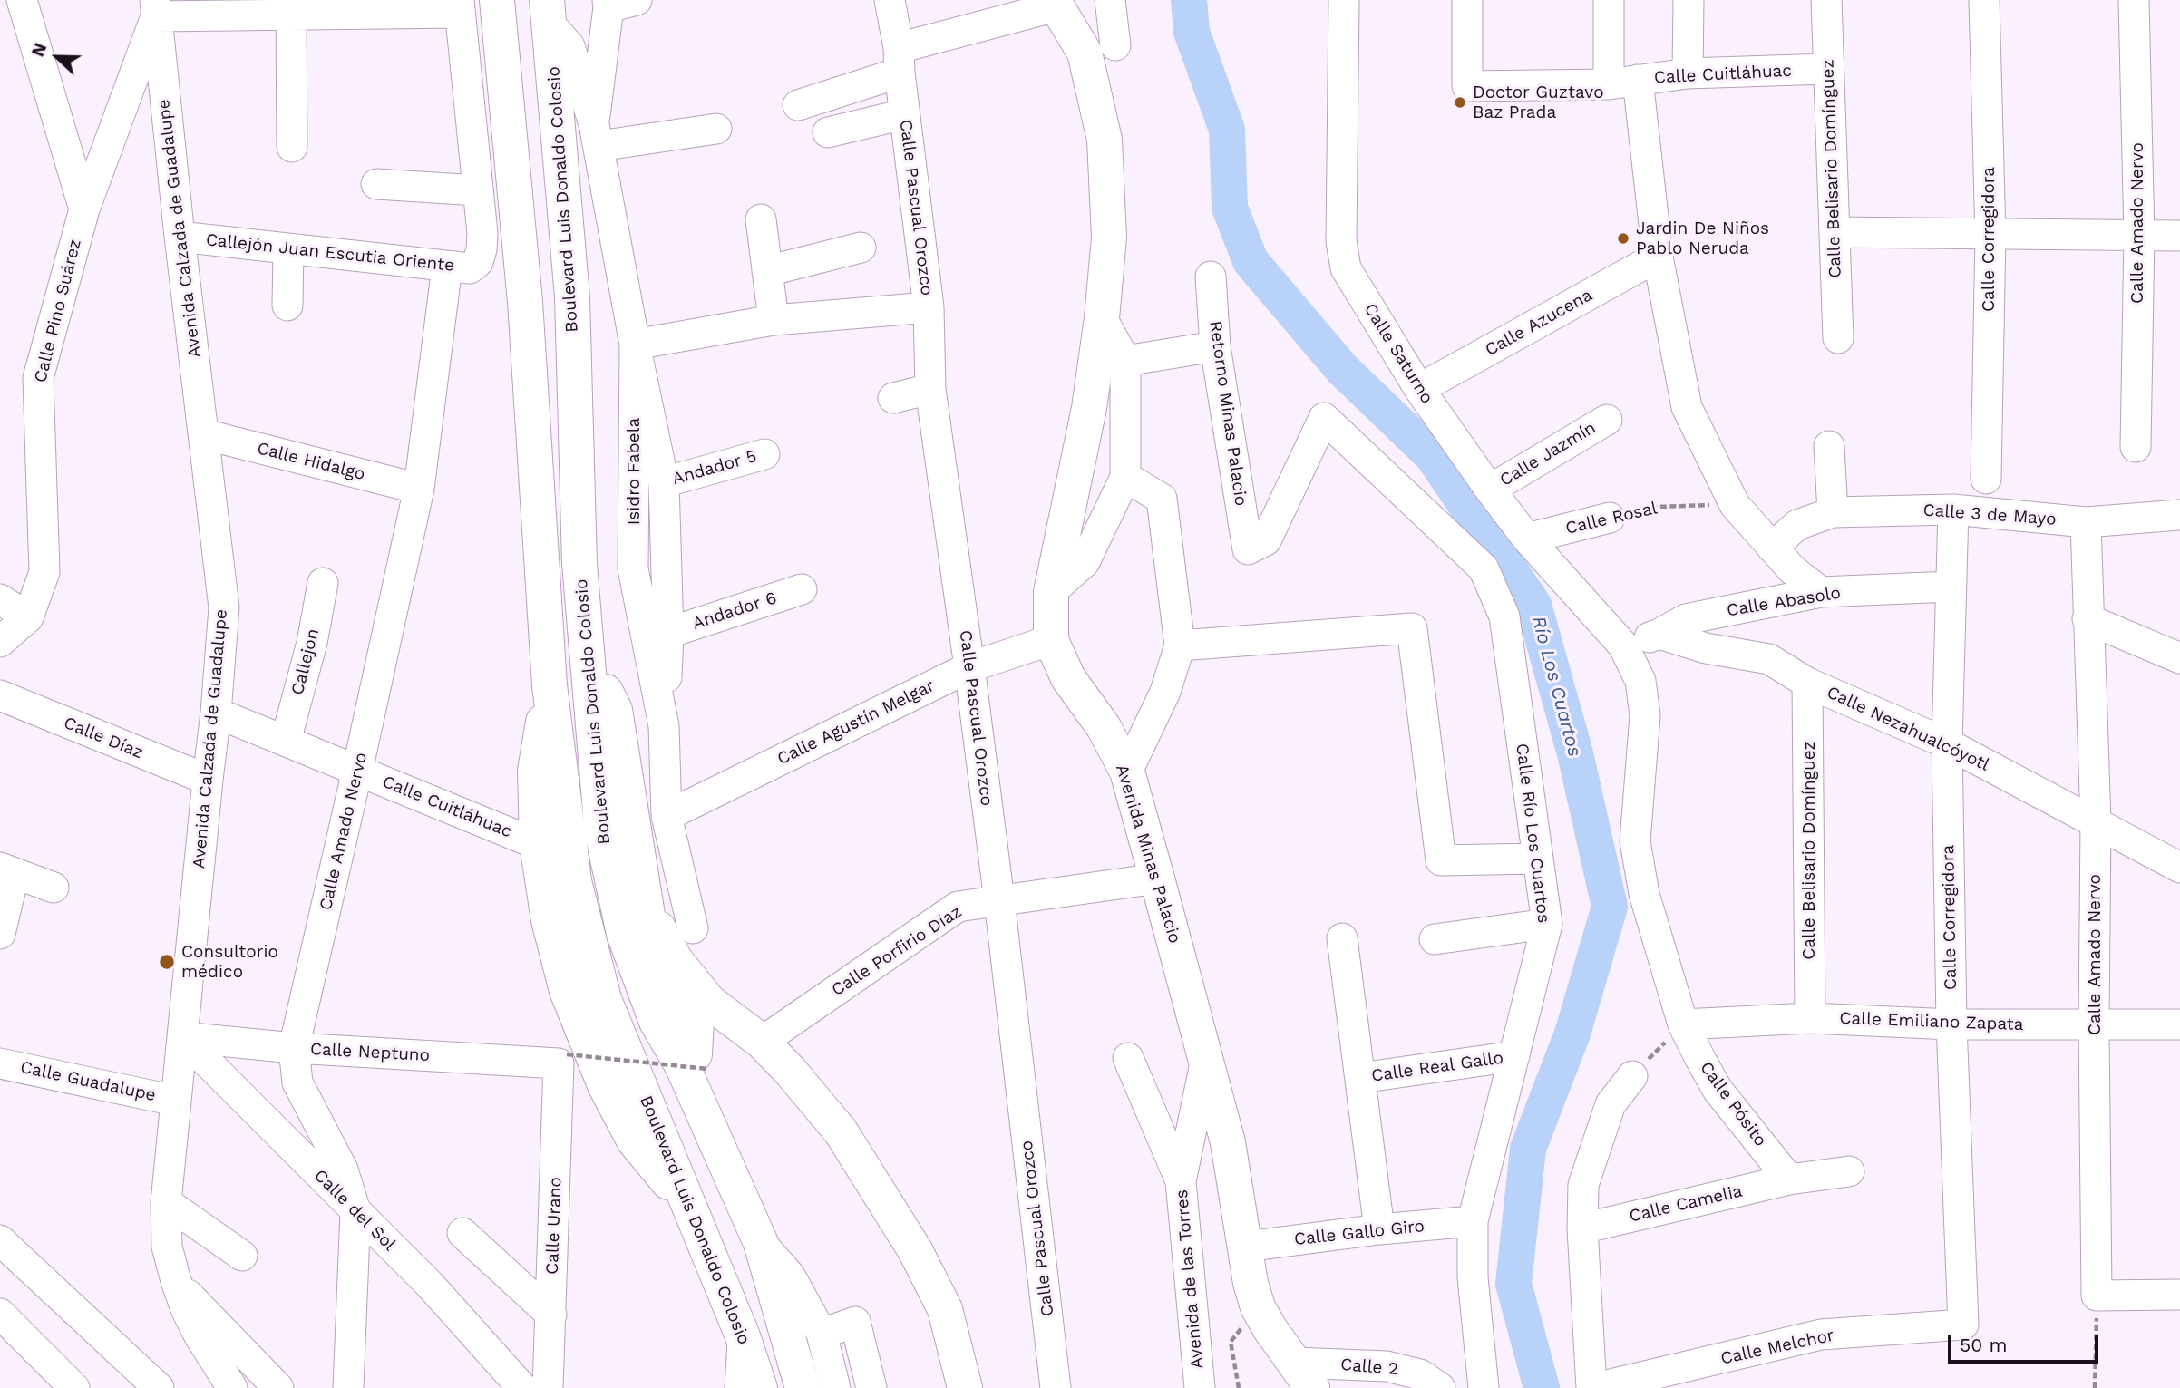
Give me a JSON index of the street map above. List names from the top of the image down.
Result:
{
  "streets": {
    "main road": ["Boulevard Luis Donaldo Colosio", "Avenida Minas Palacio"],
    "street": [
      "Calle Cuitláhuac",
      "Calle Belisario Domínguez",
      "Calle Pascual Orozco",
      "Calle Amado Nervo",
      "Avenida Calzada de Guadalupe",
      "Calle Corregidora",
      "Callejón Juan Escutia Oriente",
      "Calle Pino Suárez",
      "Calle Azucena",
      "Calle Saturno",
      "Retorno Minas Palacio",
      "Calle Jazmín",
      "Calle Hidalgo",
      "Andador 5",
      "Isidro Fabela",
      "Calle 3 de Mayo",
      "Calle Rosal",
      "Calle Abasolo",
      "Andador 6",
      "Callejon",
      "Calle Agustín Melgar",
      "Calle Nezahualcóyotl",
      "Calle Díaz",
      "Calle Río Los Cuartos",
      "Calle Porfirio Díaz",
      "Calle Emiliano Zapata",
      "Calle Neptuno",
      "Calle Real Gallo",
      "Calle Guadalupe",
      "Calle Pósito",
      "Calle Camelia",
      "Calle del Sol",
      "Calle Urano",
      "Calle Gallo Giro",
      "Avenida de las Torres",
      "Calle Melchor",
      "Calle 2"
    ]
  },
  "crossings": [
    ["Calle Cuitláhuac", "Calle Belisario Domínguez"],
    ["Calle Cuitláhuac", "Calle Amado Nervo"],
    ["Calle Cuitláhuac", "Avenida Calzada de Guadalupe"],
    ["Calle Cuitláhuac", "Callejon"],
    ["Calle Belisario Domínguez", "Calle Nezahualcóyotl"],
    ["Calle Belisario Domínguez", "Calle Emiliano Zapata"],
    ["Boulevard Luis Donaldo Colosio", "Isidro Fabela"],
    ["Calle Pascual Orozco", "Calle Agustín Melgar"],
    ["Calle Pascual Orozco", "Calle Porfirio Díaz"],
    ["Calle Amado Nervo", "Callejón Juan Escutia Oriente"],
    ["Calle Amado Nervo", "Calle Hidalgo"],
    ["Calle Amado Nervo", "Calle 3 de Mayo"],
    ["Calle Amado Nervo", "Calle Nezahualcóyotl"],
    ["Calle Amado Nervo", "Calle Emiliano Zapata"],
    ["Calle Amado Nervo", "Calle Neptuno"],
    ["Calle Amado Nervo", "Calle del Sol"],
    ["Avenida Calzada de Guadalupe", "Callejón Juan Escutia Oriente"],
    ["Avenida Calzada de Guadalupe", "Calle Pino Suárez"],
    ["Avenida Calzada de Guadalupe", "Calle Hidalgo"],
    ["Avenida Calzada de Guadalupe", "Calle Díaz"],
    ["Avenida Calzada de Guadalupe", "Calle Neptuno"],
    ["Avenida Calzada de Guadalupe", "Calle Guadalupe"],
    ["Avenida Calzada de Guadalupe", "Calle del Sol"],
    ["Calle Corregidora", "Calle 3 de Mayo"],
    ["Calle Corregidora", "Calle Abasolo"],
    ["Calle Corregidora", "Calle Nezahualcóyotl"],
    ["Calle Corregidora", "Calle Emiliano Zapata"],
    ["Calle Corregidora", "Calle Melchor"],
    ["Calle Azucena", "Calle Saturno"],
    ["Calle Saturno", "Calle Jazmín"],
    ["Calle Saturno", "Calle Rosal"],
    ["Calle Saturno", "Calle Pósito"],
    ["Retorno Minas Palacio", "Calle Río Los Cuartos"],
    ["Isidro Fabela", "Calle Agustín Melgar"],
    ["Calle Abasolo", "Calle Nezahualcóyotl"],
    ["Calle Agustín Melgar", "Avenida Minas Palacio"],
    ["Calle Río Los Cuartos", "Calle Real Gallo"],
    ["Calle Río Los Cuartos", "Calle Gallo Giro"],
    ["Avenida Minas Palacio", "Calle Porfirio Díaz"],
    ["Avenida Minas Palacio", "Calle Gallo Giro"],
    ["Avenida Minas Palacio", "Avenida de las Torres"],
    ["Avenida Minas Palacio", "Calle 2"],
    ["Calle Emiliano Zapata", "Calle Pósito"],
    ["Calle Neptuno", "Calle del Sol"],
    ["Calle Neptuno", "Calle Urano"],
    ["Calle Pósito", "Calle Camelia"]
  ],
  "water": ["Río Los Cuartos"],
  "places": ["Doctor Guztavo Baz Prada", "Jardin De Niños Pablo Neruda", "Consultorio médico"],
  "scale_bar": "50 m",
  "north": "left"
}
